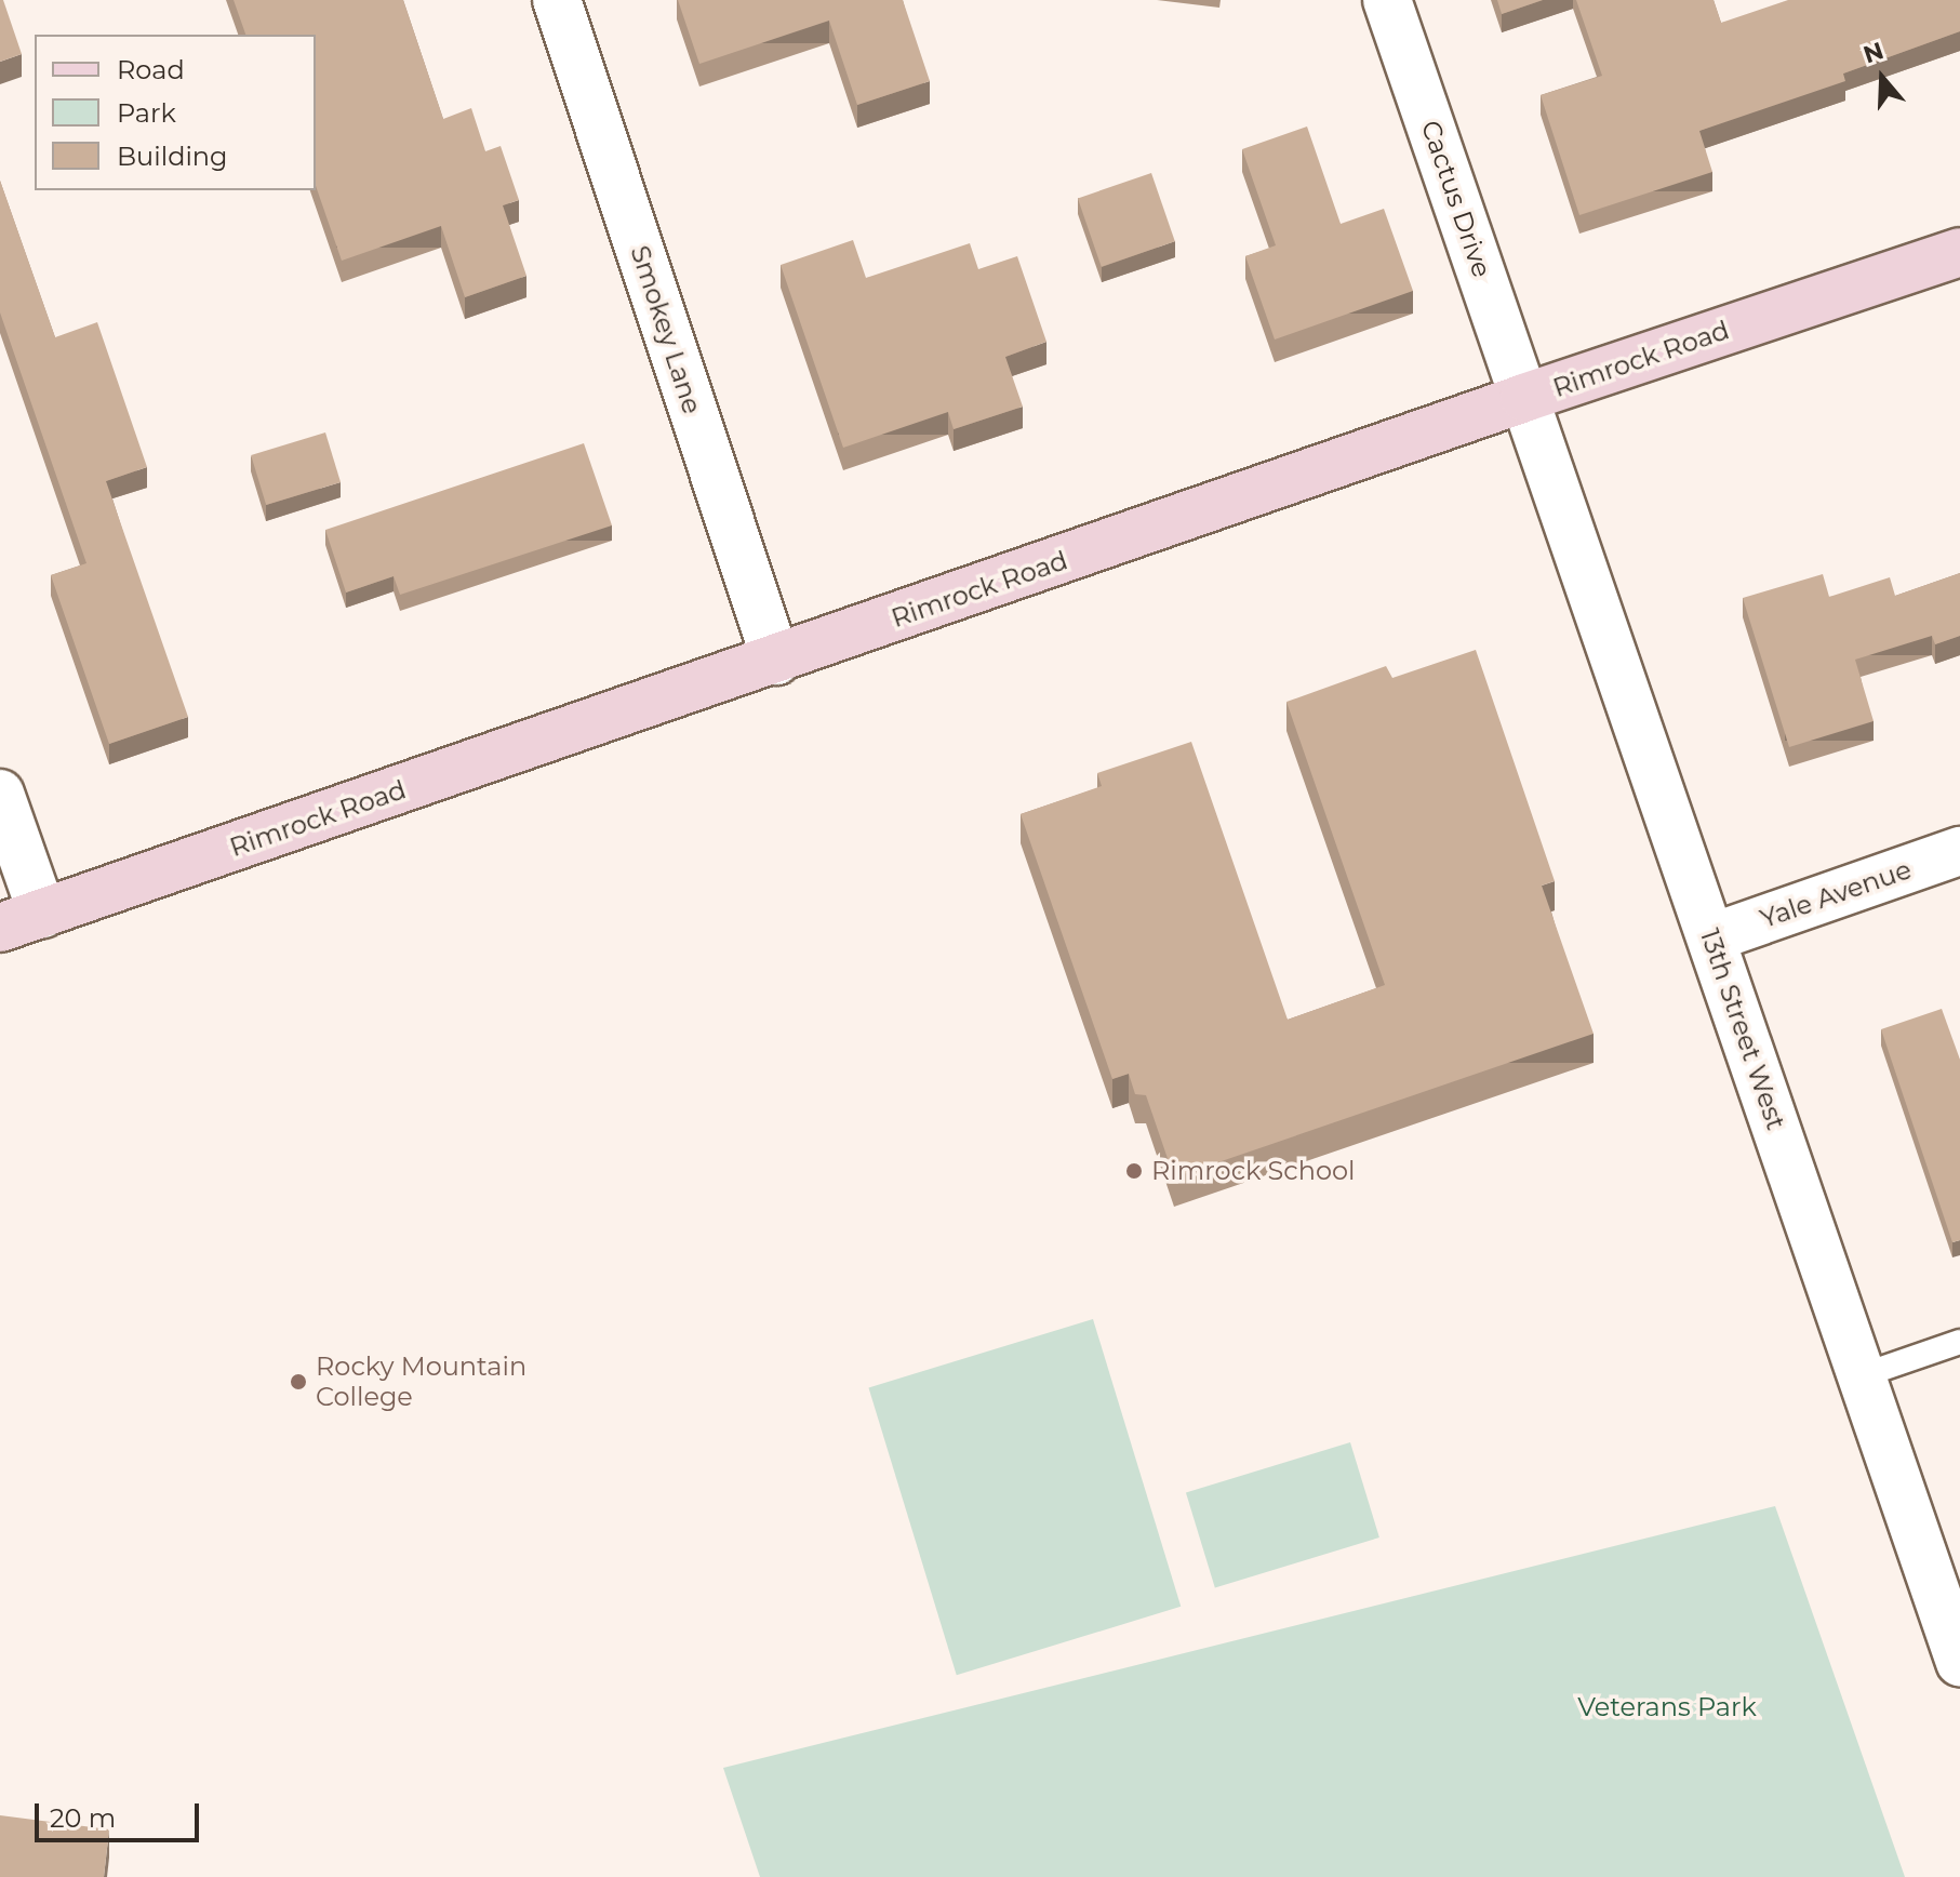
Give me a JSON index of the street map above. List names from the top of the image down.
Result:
{
  "streets": {
    "main road": ["Rimrock Road"],
    "street": [
      "Cactus Drive",
      "Smokey Lane",
      "Yale Avenue",
      "13th Street West"
    ]
  },
  "crossings": [
    ["Cactus Drive", "Rimrock Road"],
    ["Cactus Drive", "13th Street West"],
    ["Smokey Lane", "Rimrock Road"],
    ["Rimrock Road", "13th Street West"],
    ["Yale Avenue", "13th Street West"]
  ],
  "parks": ["Veterans Park"],
  "places": ["Rimrock School", "Rocky Mountain College"],
  "legend": ["Road", "Park", "Building"],
  "scale_bar": "20 m",
  "north": "top"
}
